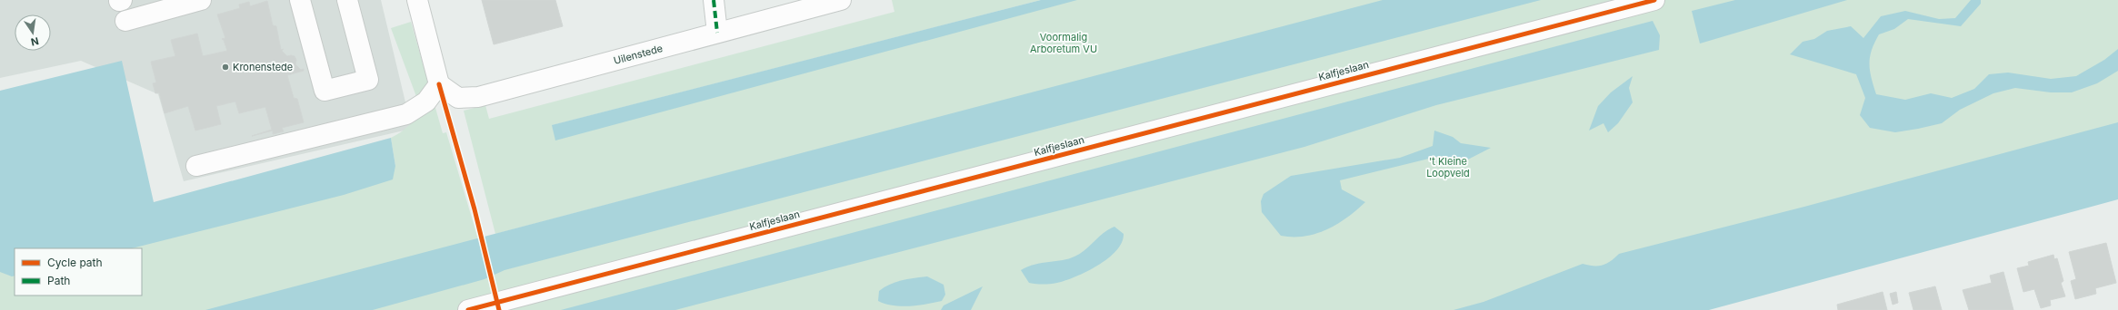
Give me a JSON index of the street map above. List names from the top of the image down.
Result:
{
  "streets": {
    "street": ["Uilenstede", "Kalfjeslaan"]
  },
  "parks": ["Voormalig Arboretum VU", "'t Kleine Loopveld"],
  "places": ["Kronenstede"],
  "legend": ["Cycle path", "Path"],
  "north": "bottom"
}
